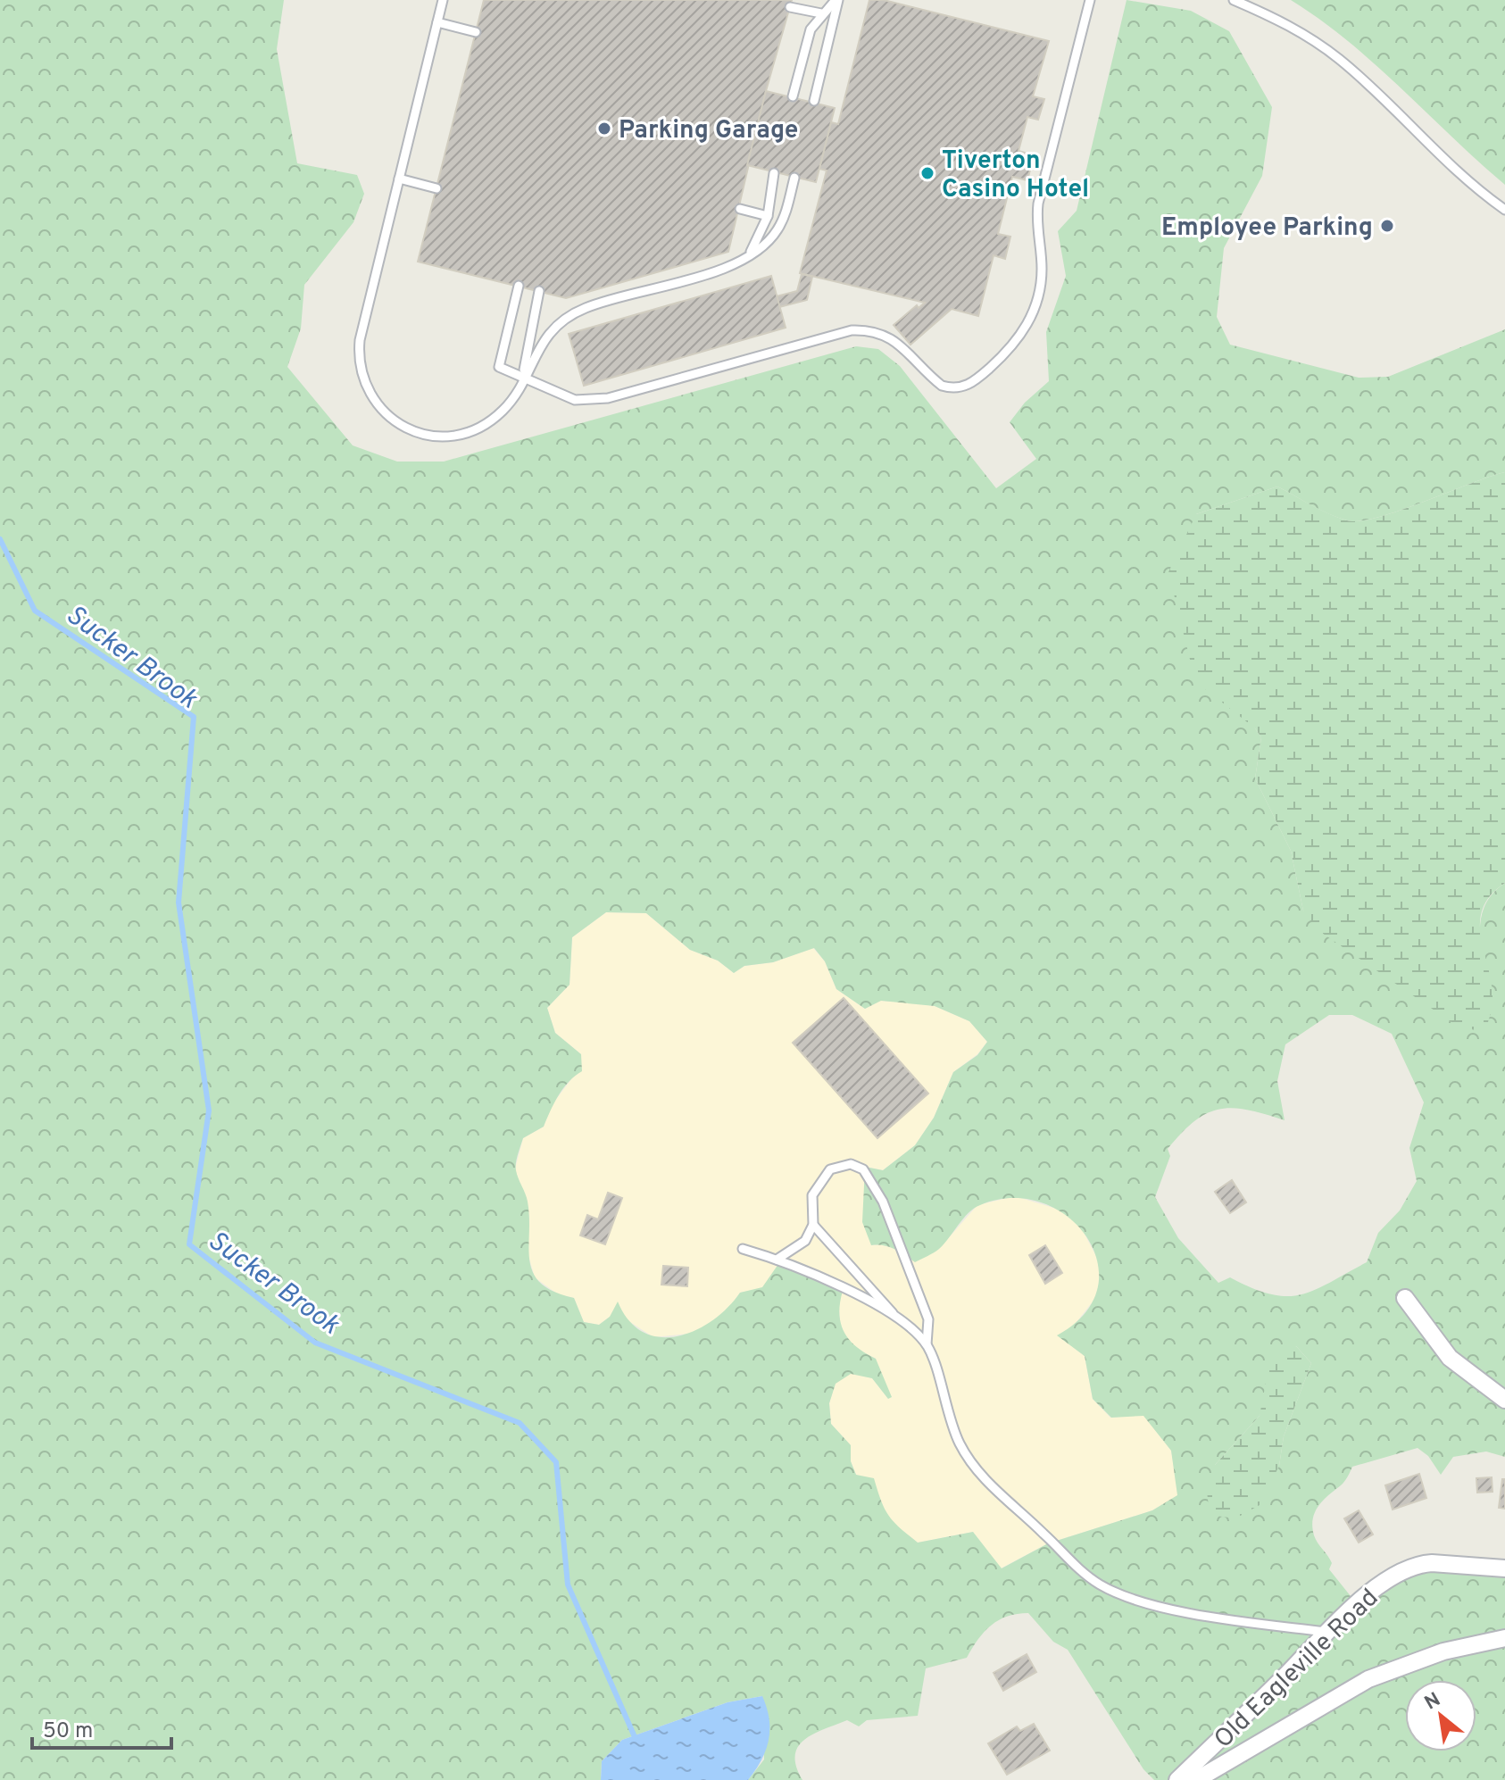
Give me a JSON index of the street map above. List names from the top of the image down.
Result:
{
  "streets": {
    "street": ["Old Eagleville Road"]
  },
  "water": ["Sucker Brook"],
  "places": ["Parking Garage", "Tiverton Casino Hotel", "Employee Parking"],
  "scale_bar": "50 m",
  "north": "top left"
}
